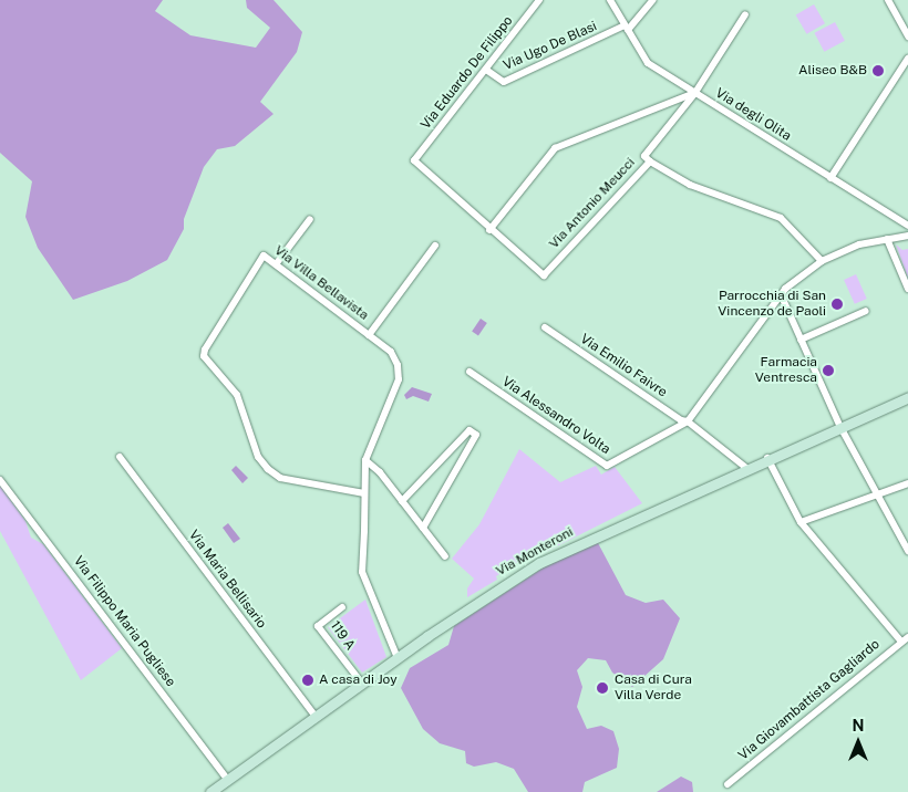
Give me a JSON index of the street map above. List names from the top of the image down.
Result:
{
  "streets": {
    "main road": ["Via Monteroni"],
    "street": [
      "Via Ugo De Blasi",
      "Via Eduardo De Filippo",
      "Via degli Olita",
      "Via Antonio Meucci",
      "Via Villa Bellavista",
      "Via Emilio Faivre",
      "Via Alessandro Volta",
      "Via Maria Bellisario",
      "Via Filippo Maria Pugliese",
      "119 A",
      "Via Giovambattista Gagliardo"
    ]
  },
  "crossings": [
    ["Via Ugo De Blasi", "Via Eduardo De Filippo"],
    ["Via Ugo De Blasi", "Via degli Olita"],
    ["Via Eduardo De Filippo", "Via Antonio Meucci"],
    ["Via degli Olita", "Via Antonio Meucci"],
    ["Via Villa Bellavista", "Via Monteroni"],
    ["Via Emilio Faivre", "Via Alessandro Volta"],
    ["Via Emilio Faivre", "Via Monteroni"],
    ["Via Monteroni", "Via Maria Bellisario"],
    ["Via Monteroni", "Via Filippo Maria Pugliese"],
    ["Via Monteroni", "119 A"]
  ],
  "places": [
    "Aliseo B&B",
    "Parrocchia di San Vincenzo de Paoli",
    "Farmacia Ventresca",
    "A casa di Joy",
    "Casa di Cura Villa Verde"
  ],
  "north": "top"
}
